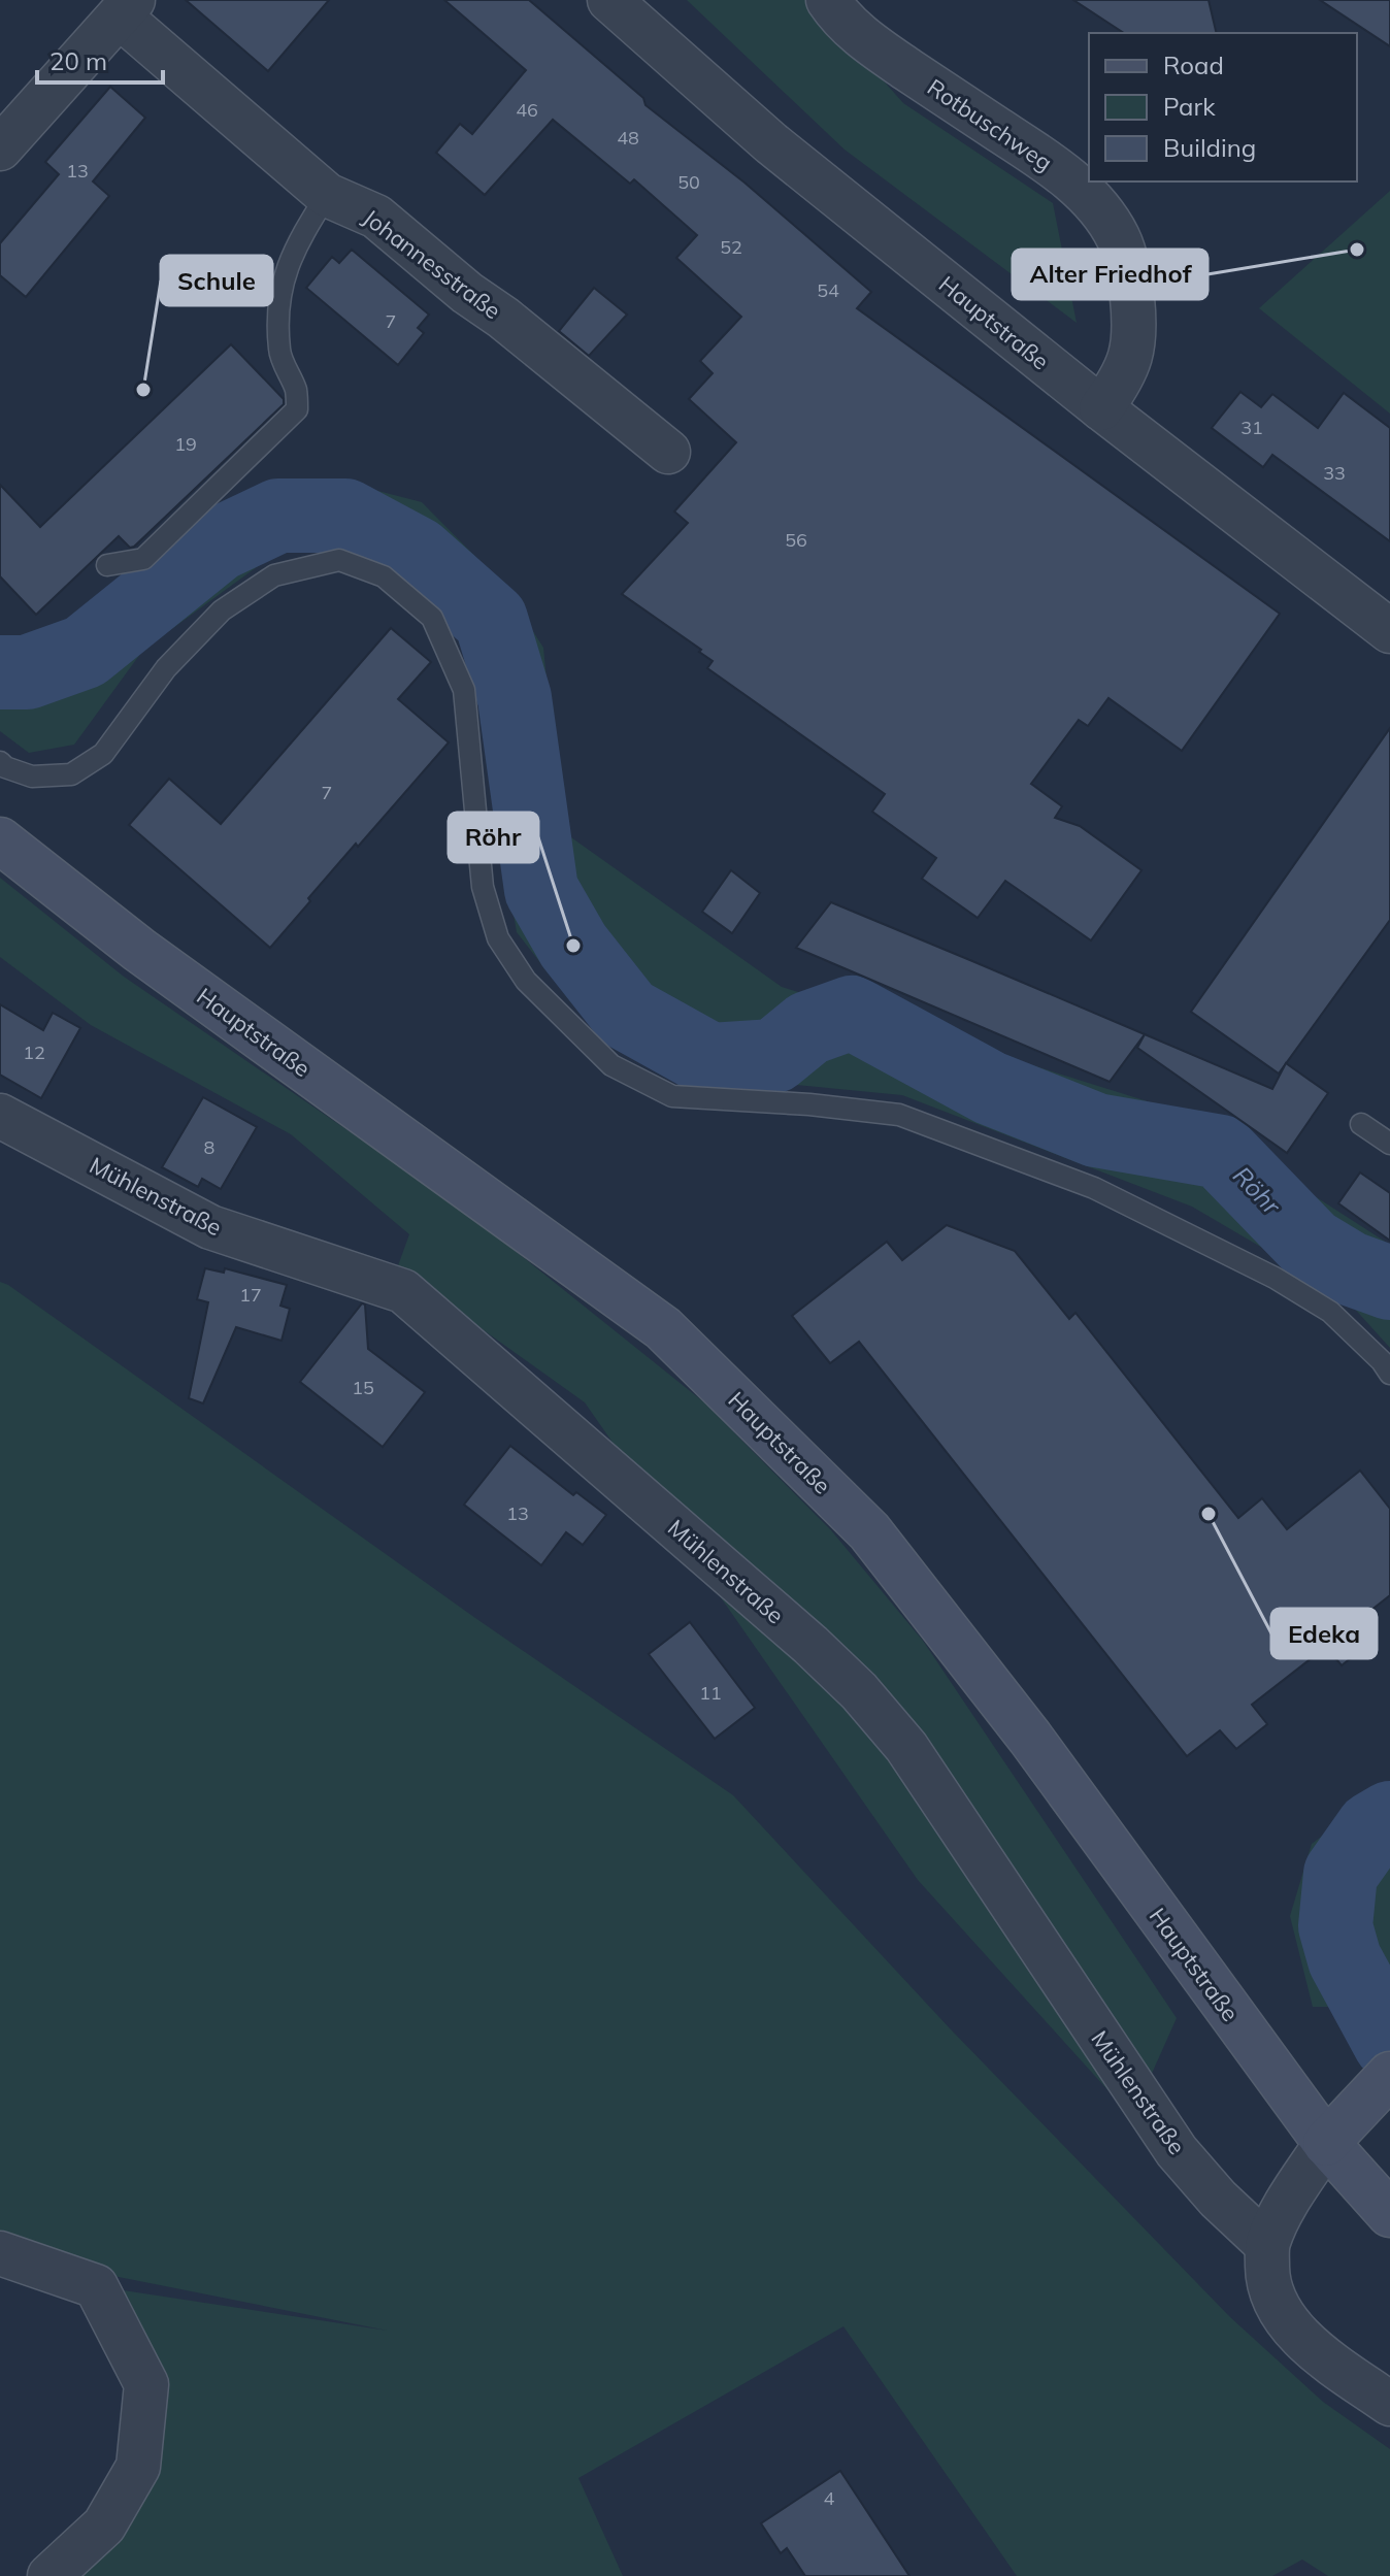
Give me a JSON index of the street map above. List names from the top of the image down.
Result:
{
  "streets": {
    "main road": ["Hauptstraße"],
    "street": ["Rotbuschweg", "Johannesstraße", "Mühlenstraße"]
  },
  "crossings": [
    ["Rotbuschweg", "Hauptstraße"]
  ],
  "water": ["Röhr"],
  "places": [
    "Alter Friedhof",
    "Schule",
    "Röhr",
    "Edeka"
  ],
  "house_numbers": [
    "46",
    "48",
    "13",
    "50",
    "52",
    "54",
    "7",
    "31",
    "19",
    "33",
    "56",
    "7",
    "12",
    "8",
    "17",
    "15",
    "13",
    "11",
    "4"
  ],
  "legend": ["Road", "Park", "Building"],
  "scale_bar": "20 m"
}
